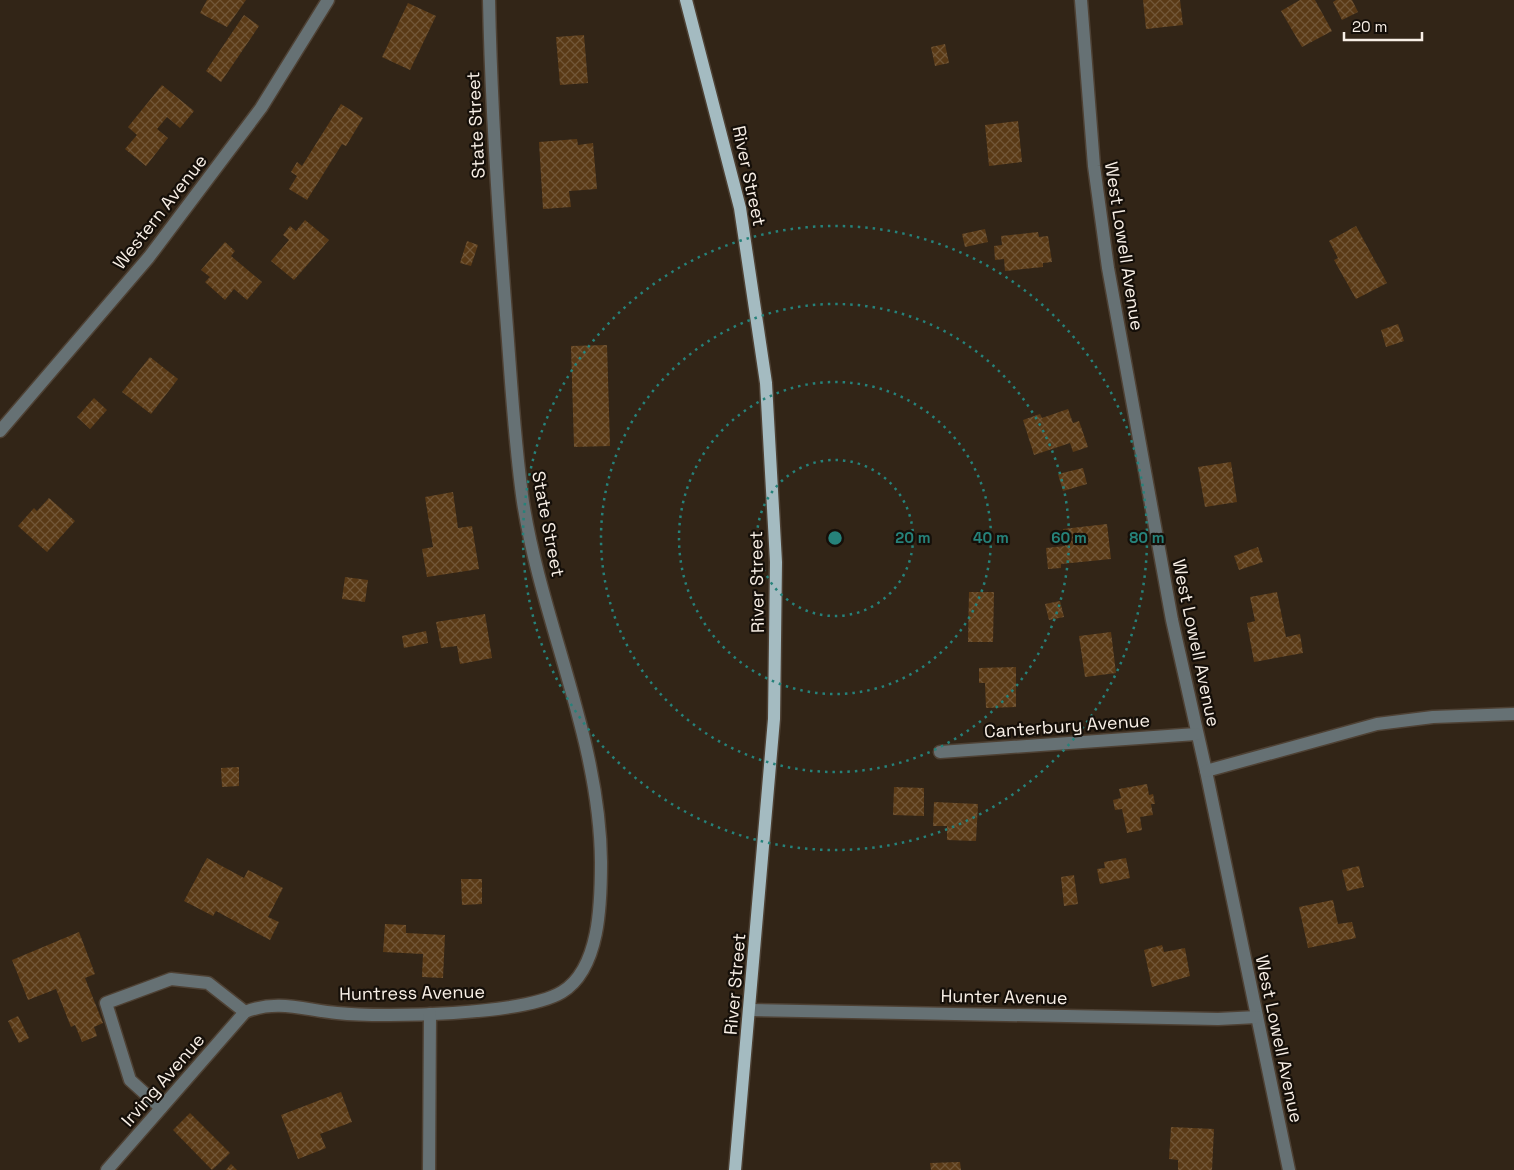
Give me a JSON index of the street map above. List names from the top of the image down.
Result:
{
  "streets": {
    "main road": ["River Street"],
    "street": [
      "State Street",
      "Western Avenue",
      "West Lowell Avenue",
      "Canterbury Avenue",
      "Huntress Avenue",
      "Hunter Avenue",
      "Irving Avenue"
    ]
  },
  "crossings": [
    ["State Street", "Huntress Avenue"],
    ["River Street", "Hunter Avenue"],
    ["West Lowell Avenue", "Canterbury Avenue"],
    ["West Lowell Avenue", "Hunter Avenue"],
    ["Huntress Avenue", "Irving Avenue"]
  ],
  "scale_bar": "20 m",
  "rings": [
    "20 m",
    "40 m",
    "60 m",
    "80 m"
  ]
}
